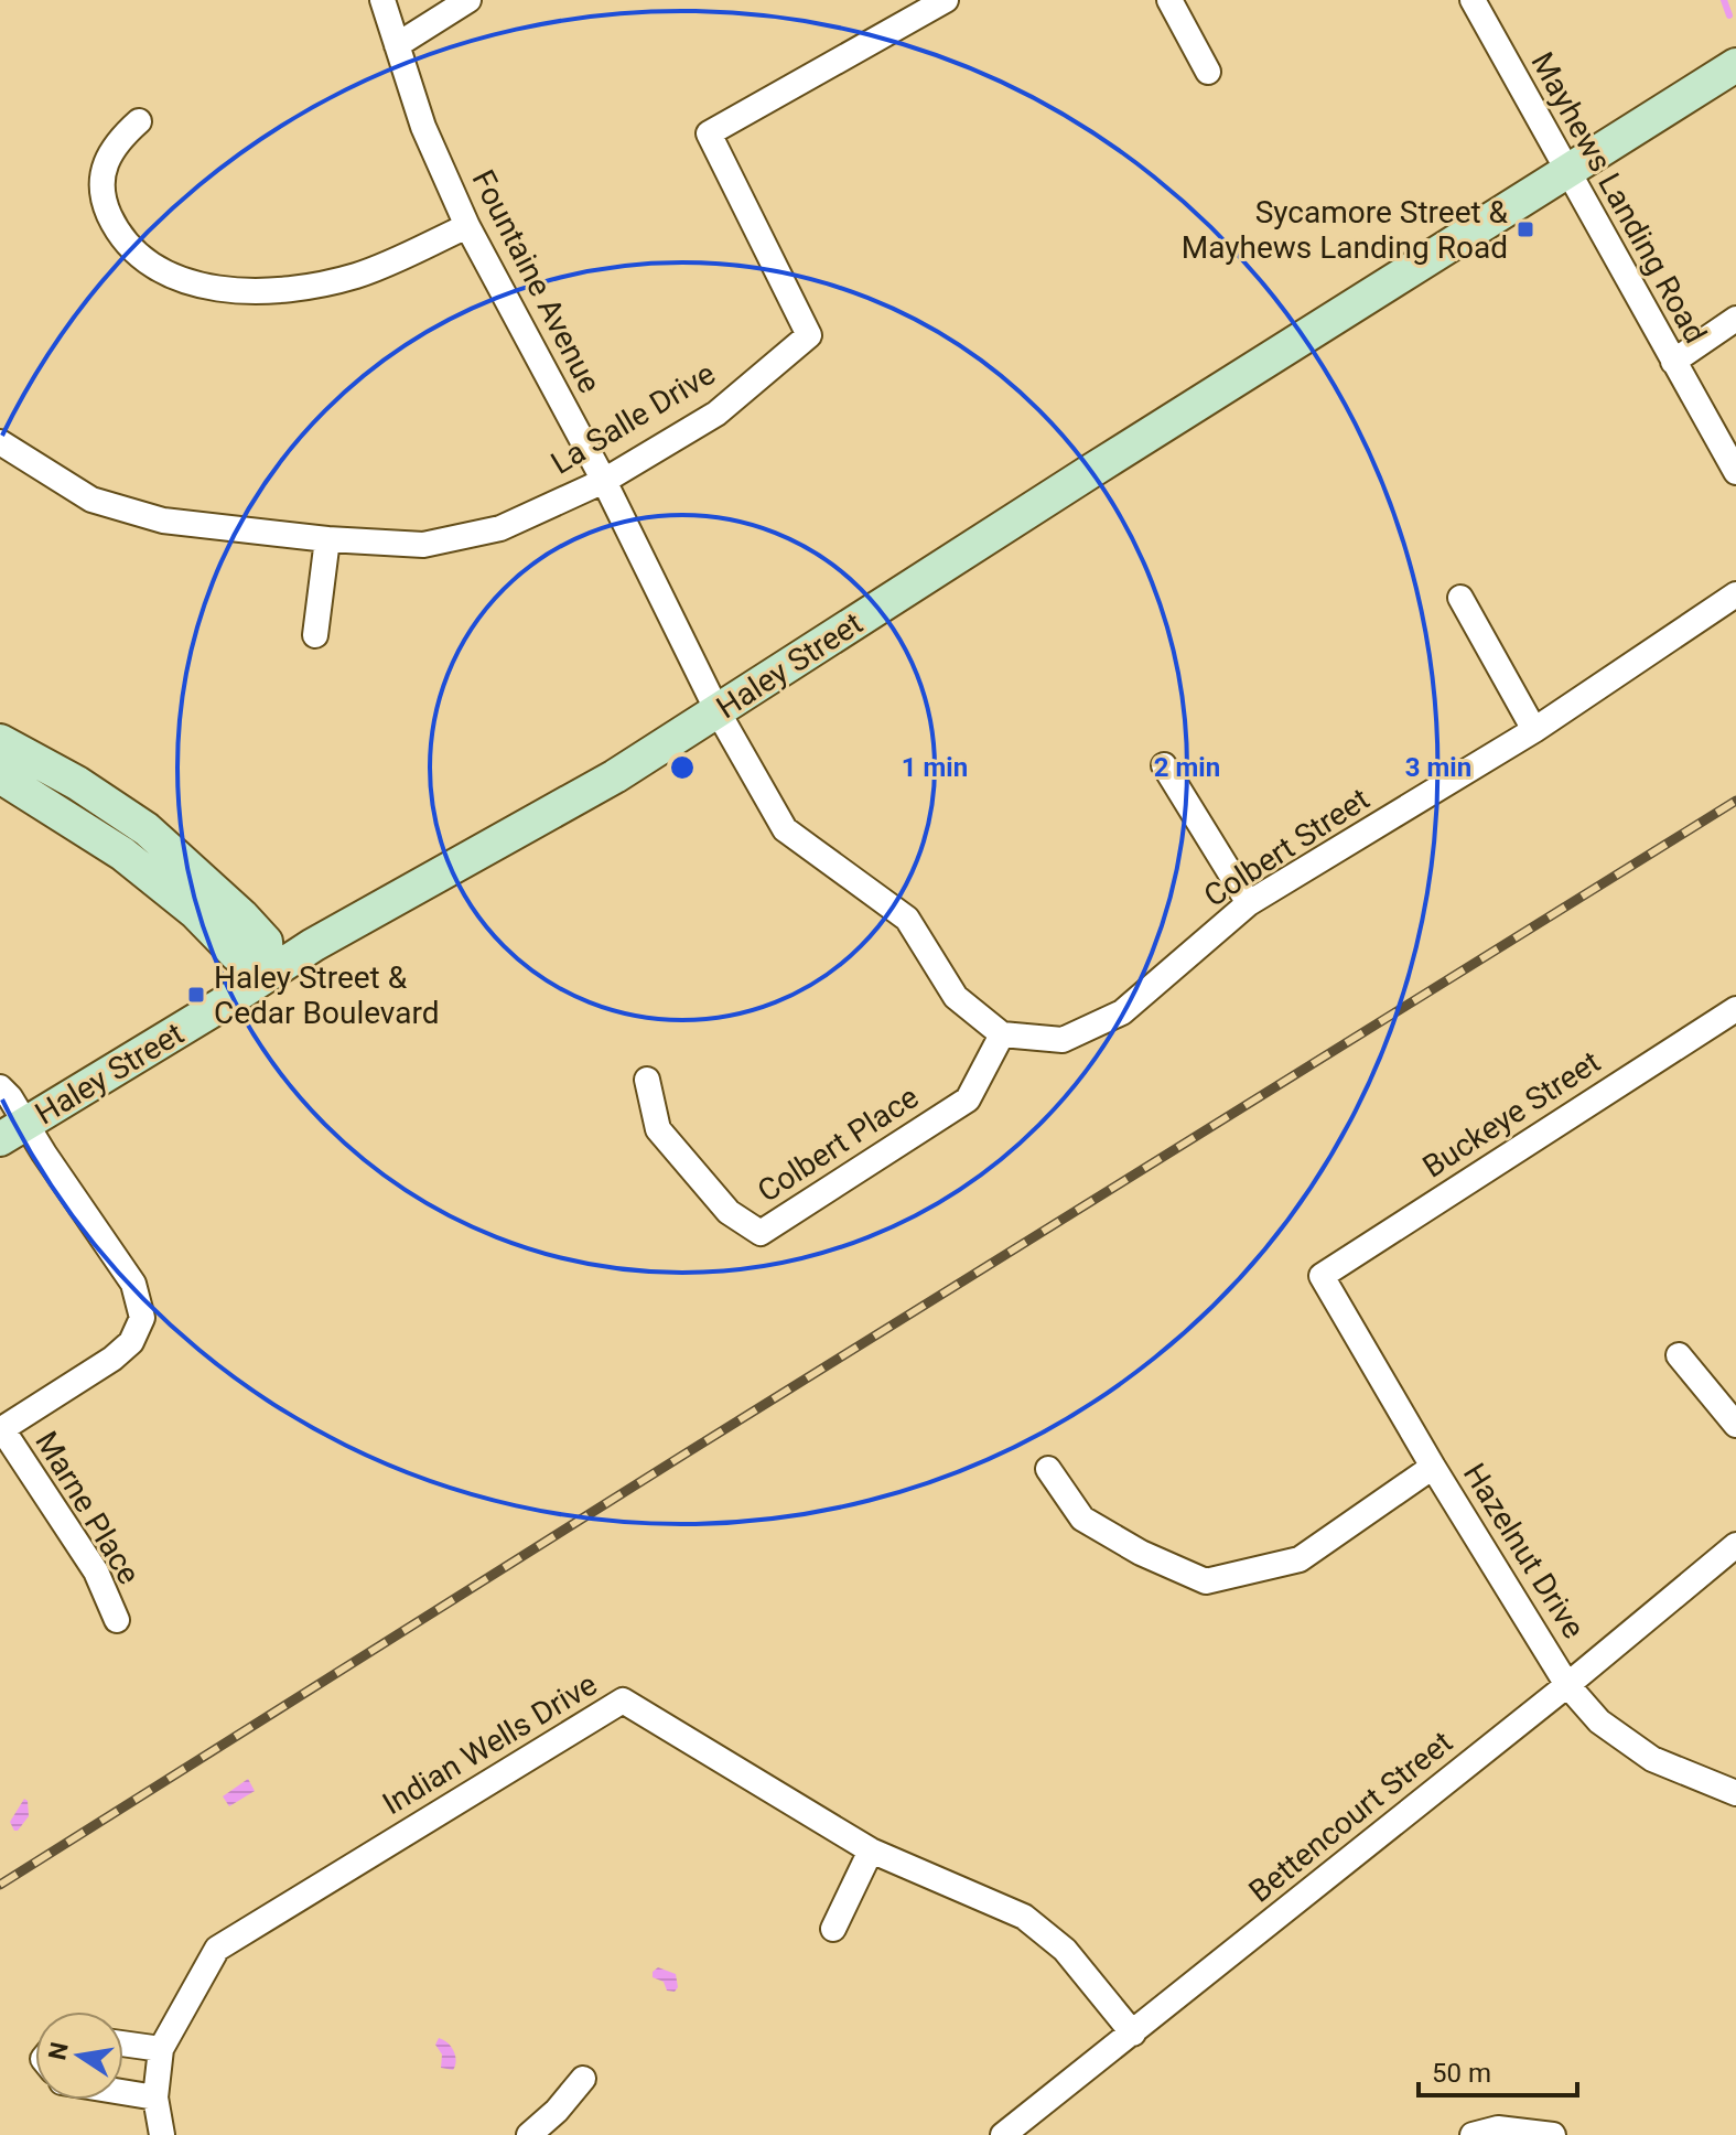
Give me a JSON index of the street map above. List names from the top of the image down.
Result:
{
  "streets": {
    "street": [
      "Mayhews Landing Road",
      "Fountaine Avenue",
      "La Salle Drive",
      "Haley Street",
      "Colbert Street",
      "Buckeye Street",
      "Colbert Place",
      "Marne Place",
      "Hazelnut Drive",
      "Indian Wells Drive",
      "Bettencourt Street"
    ]
  },
  "crossings": [
    ["Mayhews Landing Road", "Haley Street"],
    ["Fountaine Avenue", "La Salle Drive"],
    ["Fountaine Avenue", "Haley Street"],
    ["Fountaine Avenue", "Colbert Street"],
    ["Fountaine Avenue", "Colbert Place"],
    ["Colbert Street", "Colbert Place"],
    ["Buckeye Street", "Hazelnut Drive"],
    ["Hazelnut Drive", "Bettencourt Street"],
    ["Indian Wells Drive", "Bettencourt Street"]
  ],
  "places": {
    "transit": ["Sycamore Street & Mayhews Landing Road", "Haley Street & Cedar Boulevard"]
  },
  "scale_bar": "50 m",
  "north": "left",
  "rings": ["1 min", "2 min", "3 min"]
}
